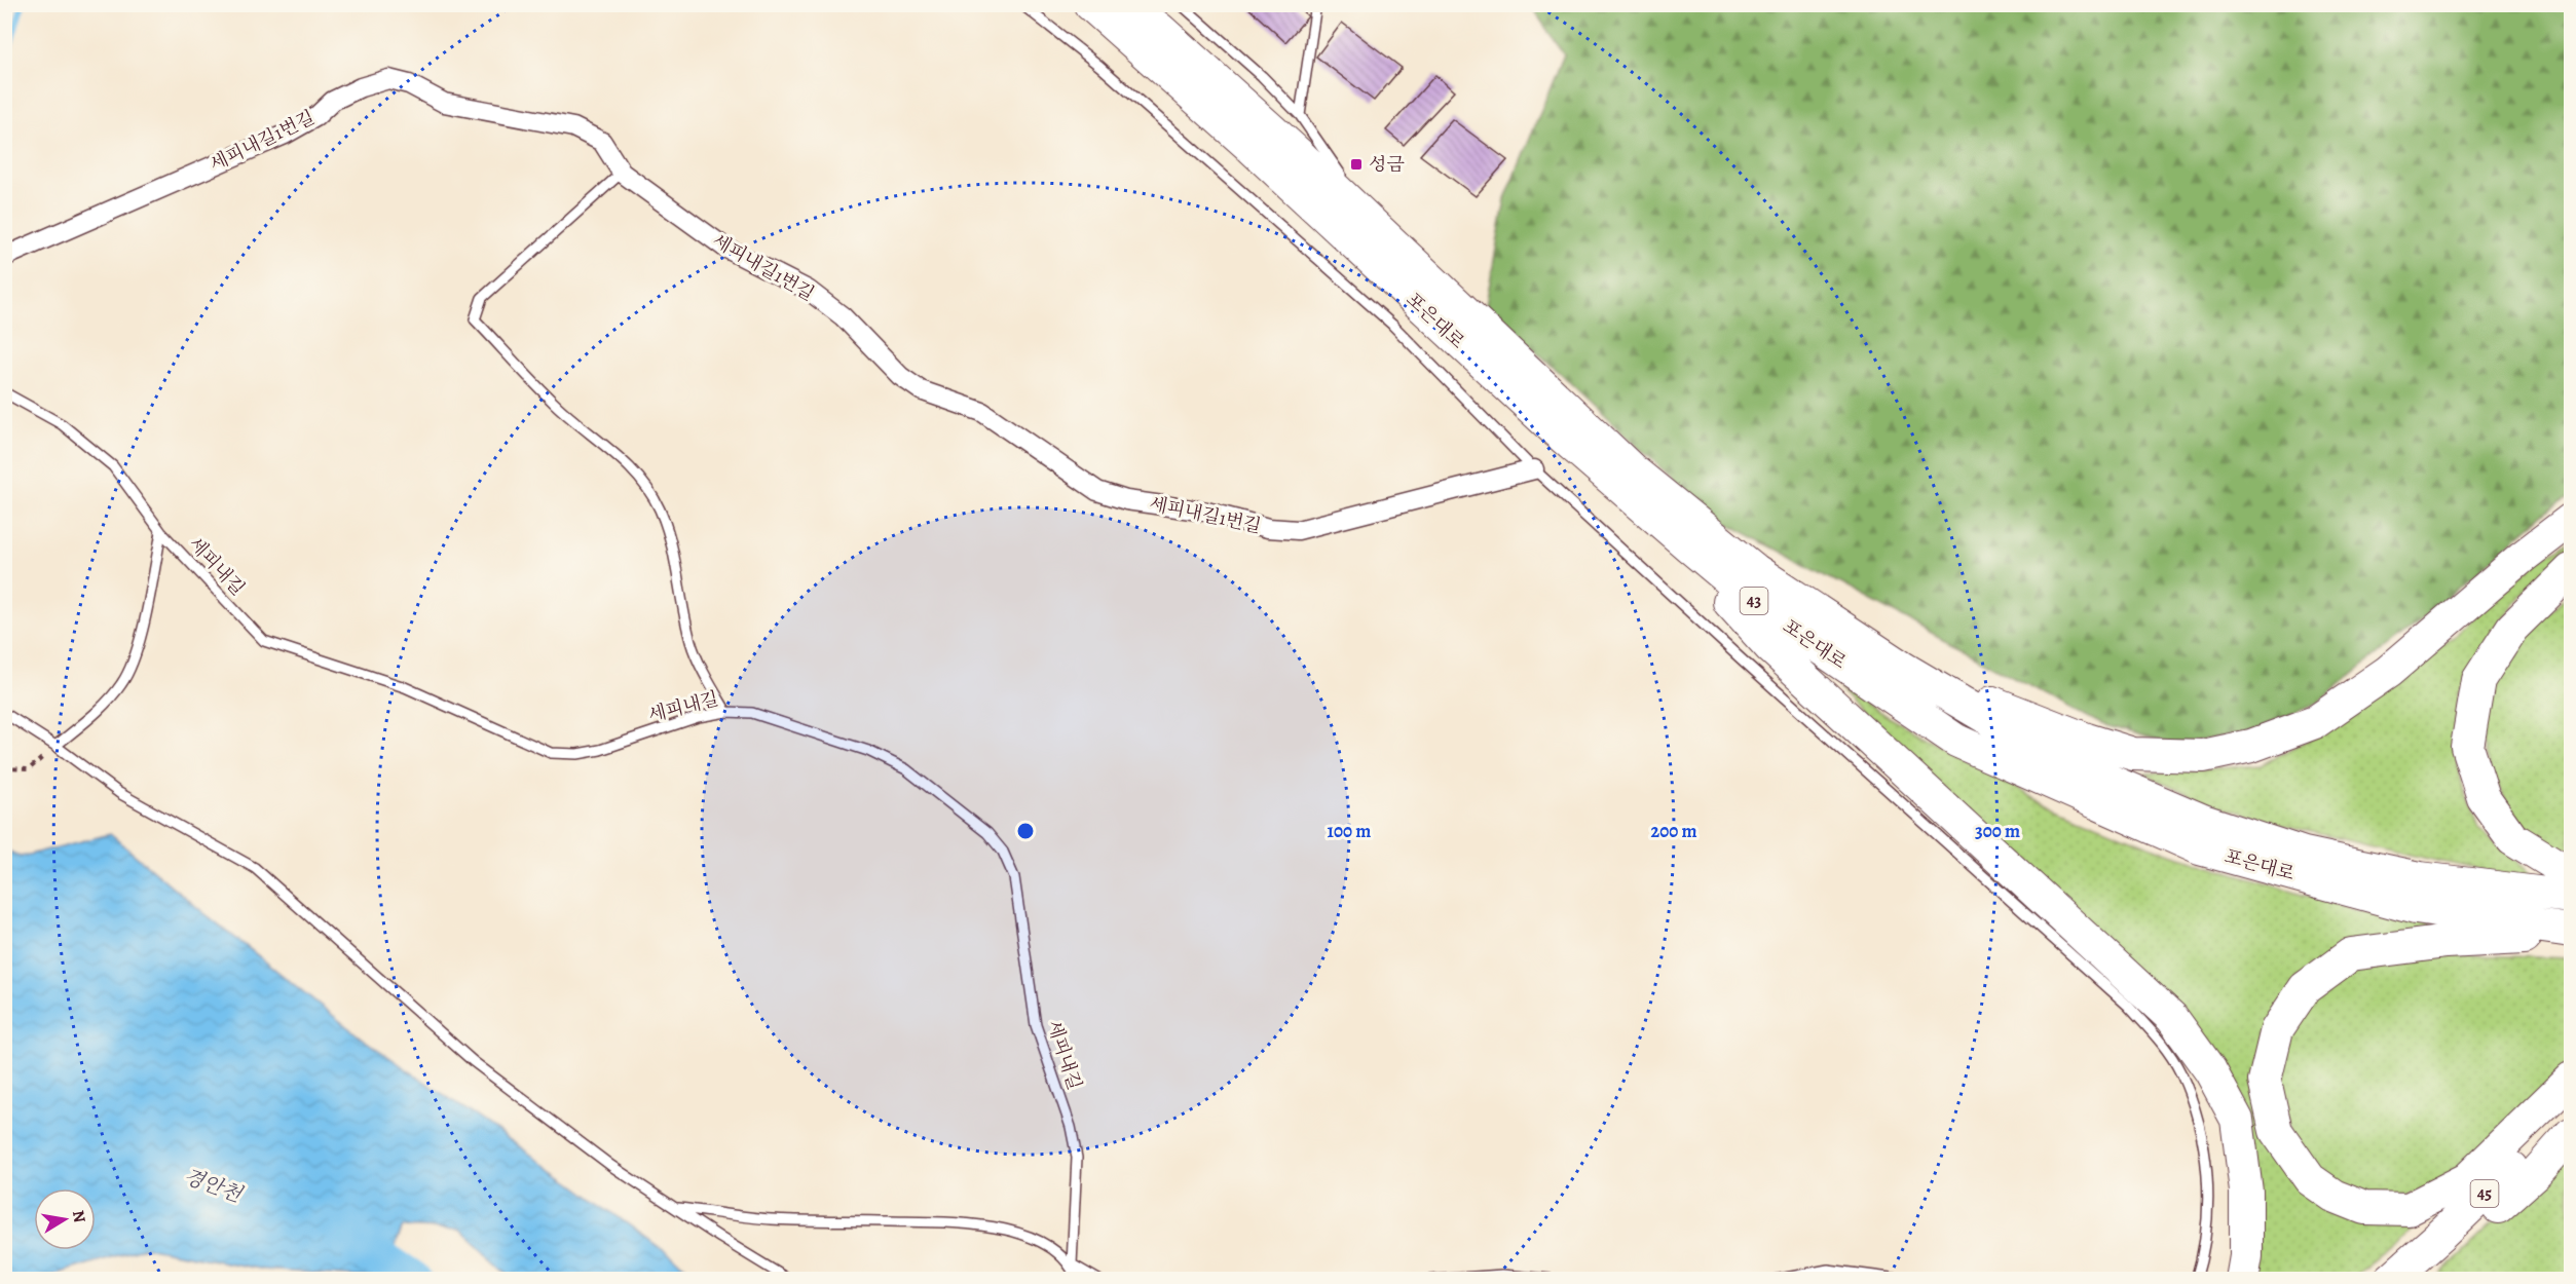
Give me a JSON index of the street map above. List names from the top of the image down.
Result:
{
  "streets": {
    "highway": ["포은대로", "43", "45"],
    "street": ["세피내길1번길"],
    "lane": ["세피내길"]
  },
  "water": ["경안천"],
  "places": {
    "transit": ["성금"]
  },
  "north": "right",
  "rings": ["100 m", "200 m", "300 m"]
}
